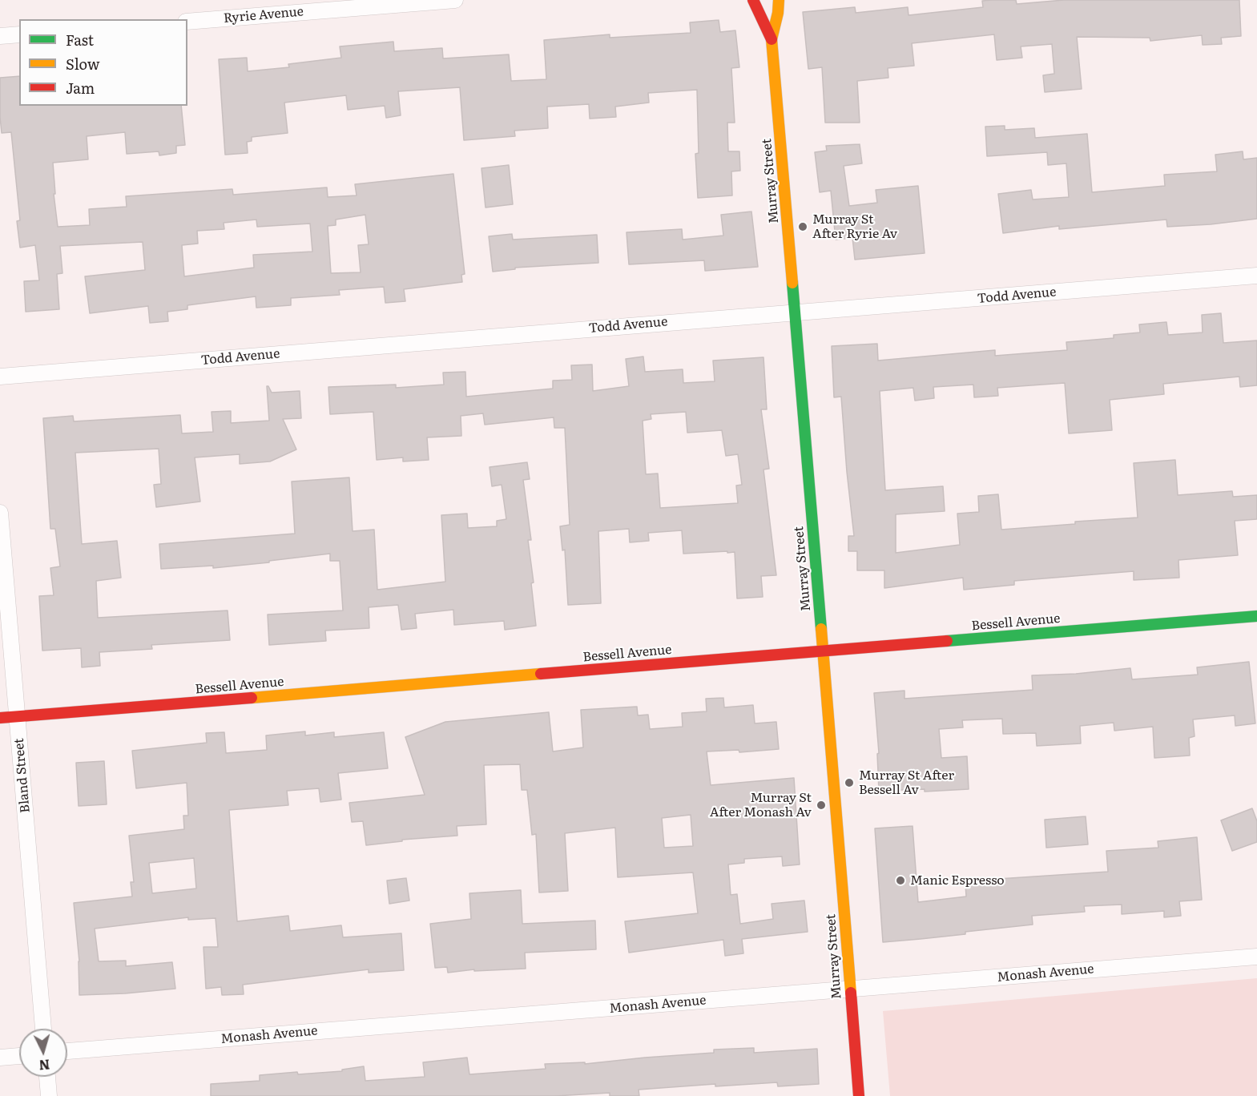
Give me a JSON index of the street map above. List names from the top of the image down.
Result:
{
  "streets": {
    "street": [
      "Ryrie Avenue",
      "Murray Street",
      "Todd Avenue",
      "Bessell Avenue",
      "Bland Street",
      "Monash Avenue"
    ]
  },
  "crossings": [
    ["Murray Street", "Todd Avenue"],
    ["Murray Street", "Bessell Avenue"],
    ["Murray Street", "Monash Avenue"],
    ["Bessell Avenue", "Bland Street"]
  ],
  "places": [
    "Murray St After Ryrie Av",
    "Murray St After Bessell Av",
    "Murray St After Monash Av",
    "Manic Espresso"
  ],
  "legend": ["Fast", "Slow", "Jam"],
  "north": "bottom"
}
